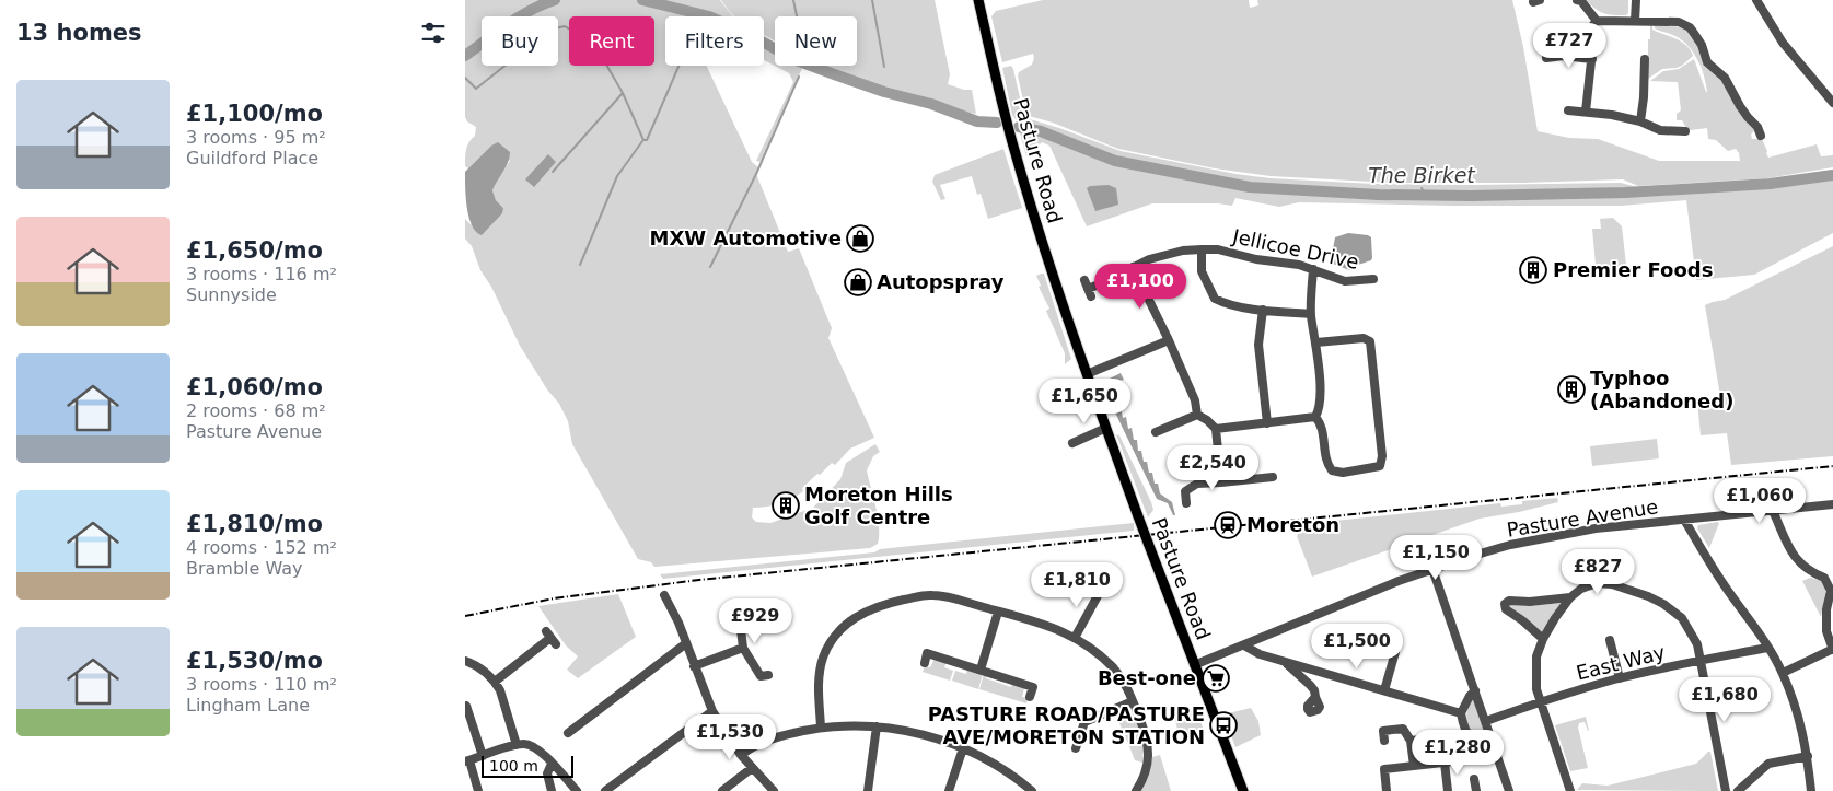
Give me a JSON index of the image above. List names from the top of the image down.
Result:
{
  "streets": {
    "main road": ["Pasture Road"],
    "street": ["Jellicoe Drive", "Pasture Avenue", "East Way"]
  },
  "crossings": [
    ["Pasture Road", "Pasture Avenue"]
  ],
  "water": ["The Birket"],
  "places": {
    "shop": ["MXW Automotive", "Autopspray"],
    "building": ["Premier Foods", "Typhoo (Abandoned)", "Moreton Hills Golf Centre"],
    "station": ["Moreton"],
    "supermarket": ["Best-one"],
    "bus stop": ["PASTURE ROAD/PASTURE AVE/MORETON STATION"]
  },
  "scale_bar": "100 m",
  "page": {
    "heading": "13 homes",
    "chip": [
      "Buy",
      "Rent",
      "Filters",
      "New"
    ],
    "price": [
      "£727",
      "£1,100",
      "£1,650",
      "£2,540",
      "£1,060",
      "£1,150",
      "£827",
      "£1,810",
      "£929",
      "£1,500",
      "£1,680",
      "£1,530",
      "£1,280"
    ],
    "list": [
      {
        "name": "£1,100/mo",
        "note": "3 rooms · 95 m² · Guildford Place"
      },
      {
        "name": "£1,650/mo",
        "note": "3 rooms · 116 m² · Sunnyside"
      },
      {
        "name": "£1,060/mo",
        "note": "2 rooms · 68 m² · Pasture Avenue"
      },
      {
        "name": "£1,810/mo",
        "note": "4 rooms · 152 m² · Bramble Way"
      },
      {
        "name": "£1,530/mo",
        "note": "3 rooms · 110 m² · Lingham Lane"
      }
    ],
    "scale": "100 m"
  }
}
